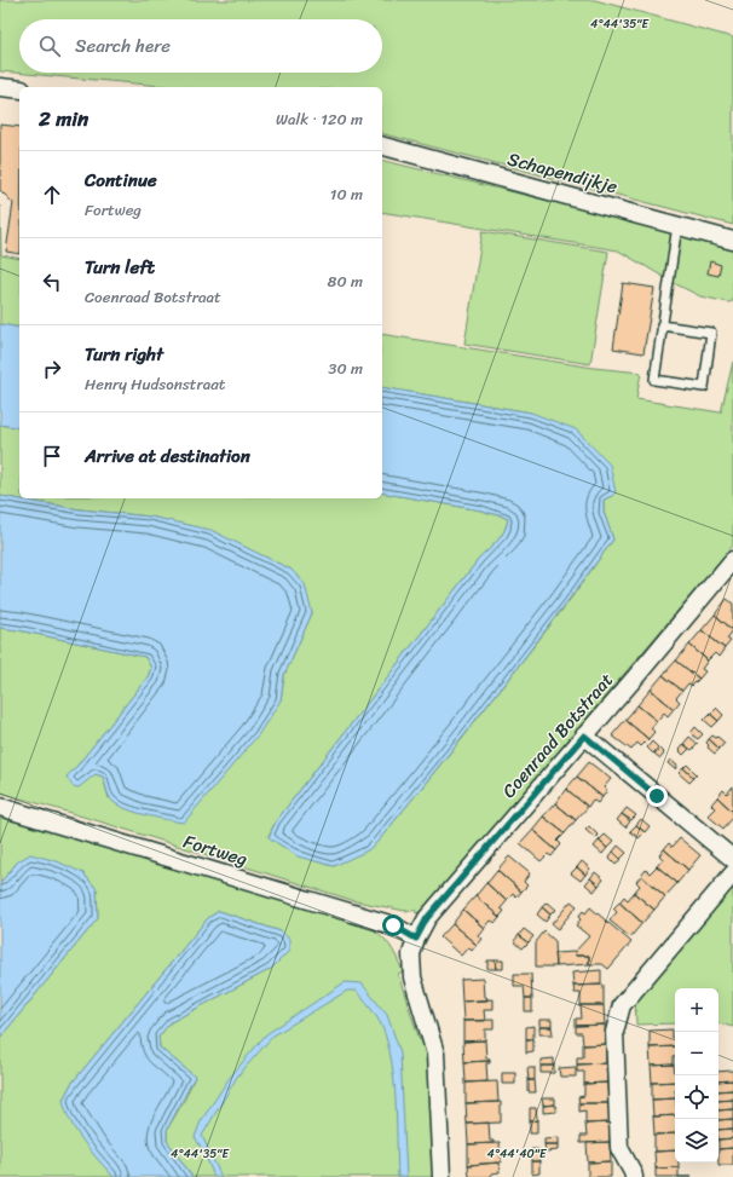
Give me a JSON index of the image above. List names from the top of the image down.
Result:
{
  "streets": {
    "street": ["Schapendijkje", "Coenraad Botstraat", "Fortweg"]
  },
  "crossings": [
    ["Coenraad Botstraat", "Fortweg"]
  ],
  "page": {
    "search": "Search here",
    "heading": ["2 min", "Walk · 120 m"],
    "list": [
      ["Continue", "Fortweg", "10 m"],
      ["Turn left", "Coenraad Botstraat", "80 m"],
      ["Turn right", "Henry Hudsonstraat", "30 m"],
      "Arrive at destination"
    ],
    "map_buttons": ["+", "−"]
  },
  "coordinates": ["4°44'35\"E", "4°44'40\"E"]
}
